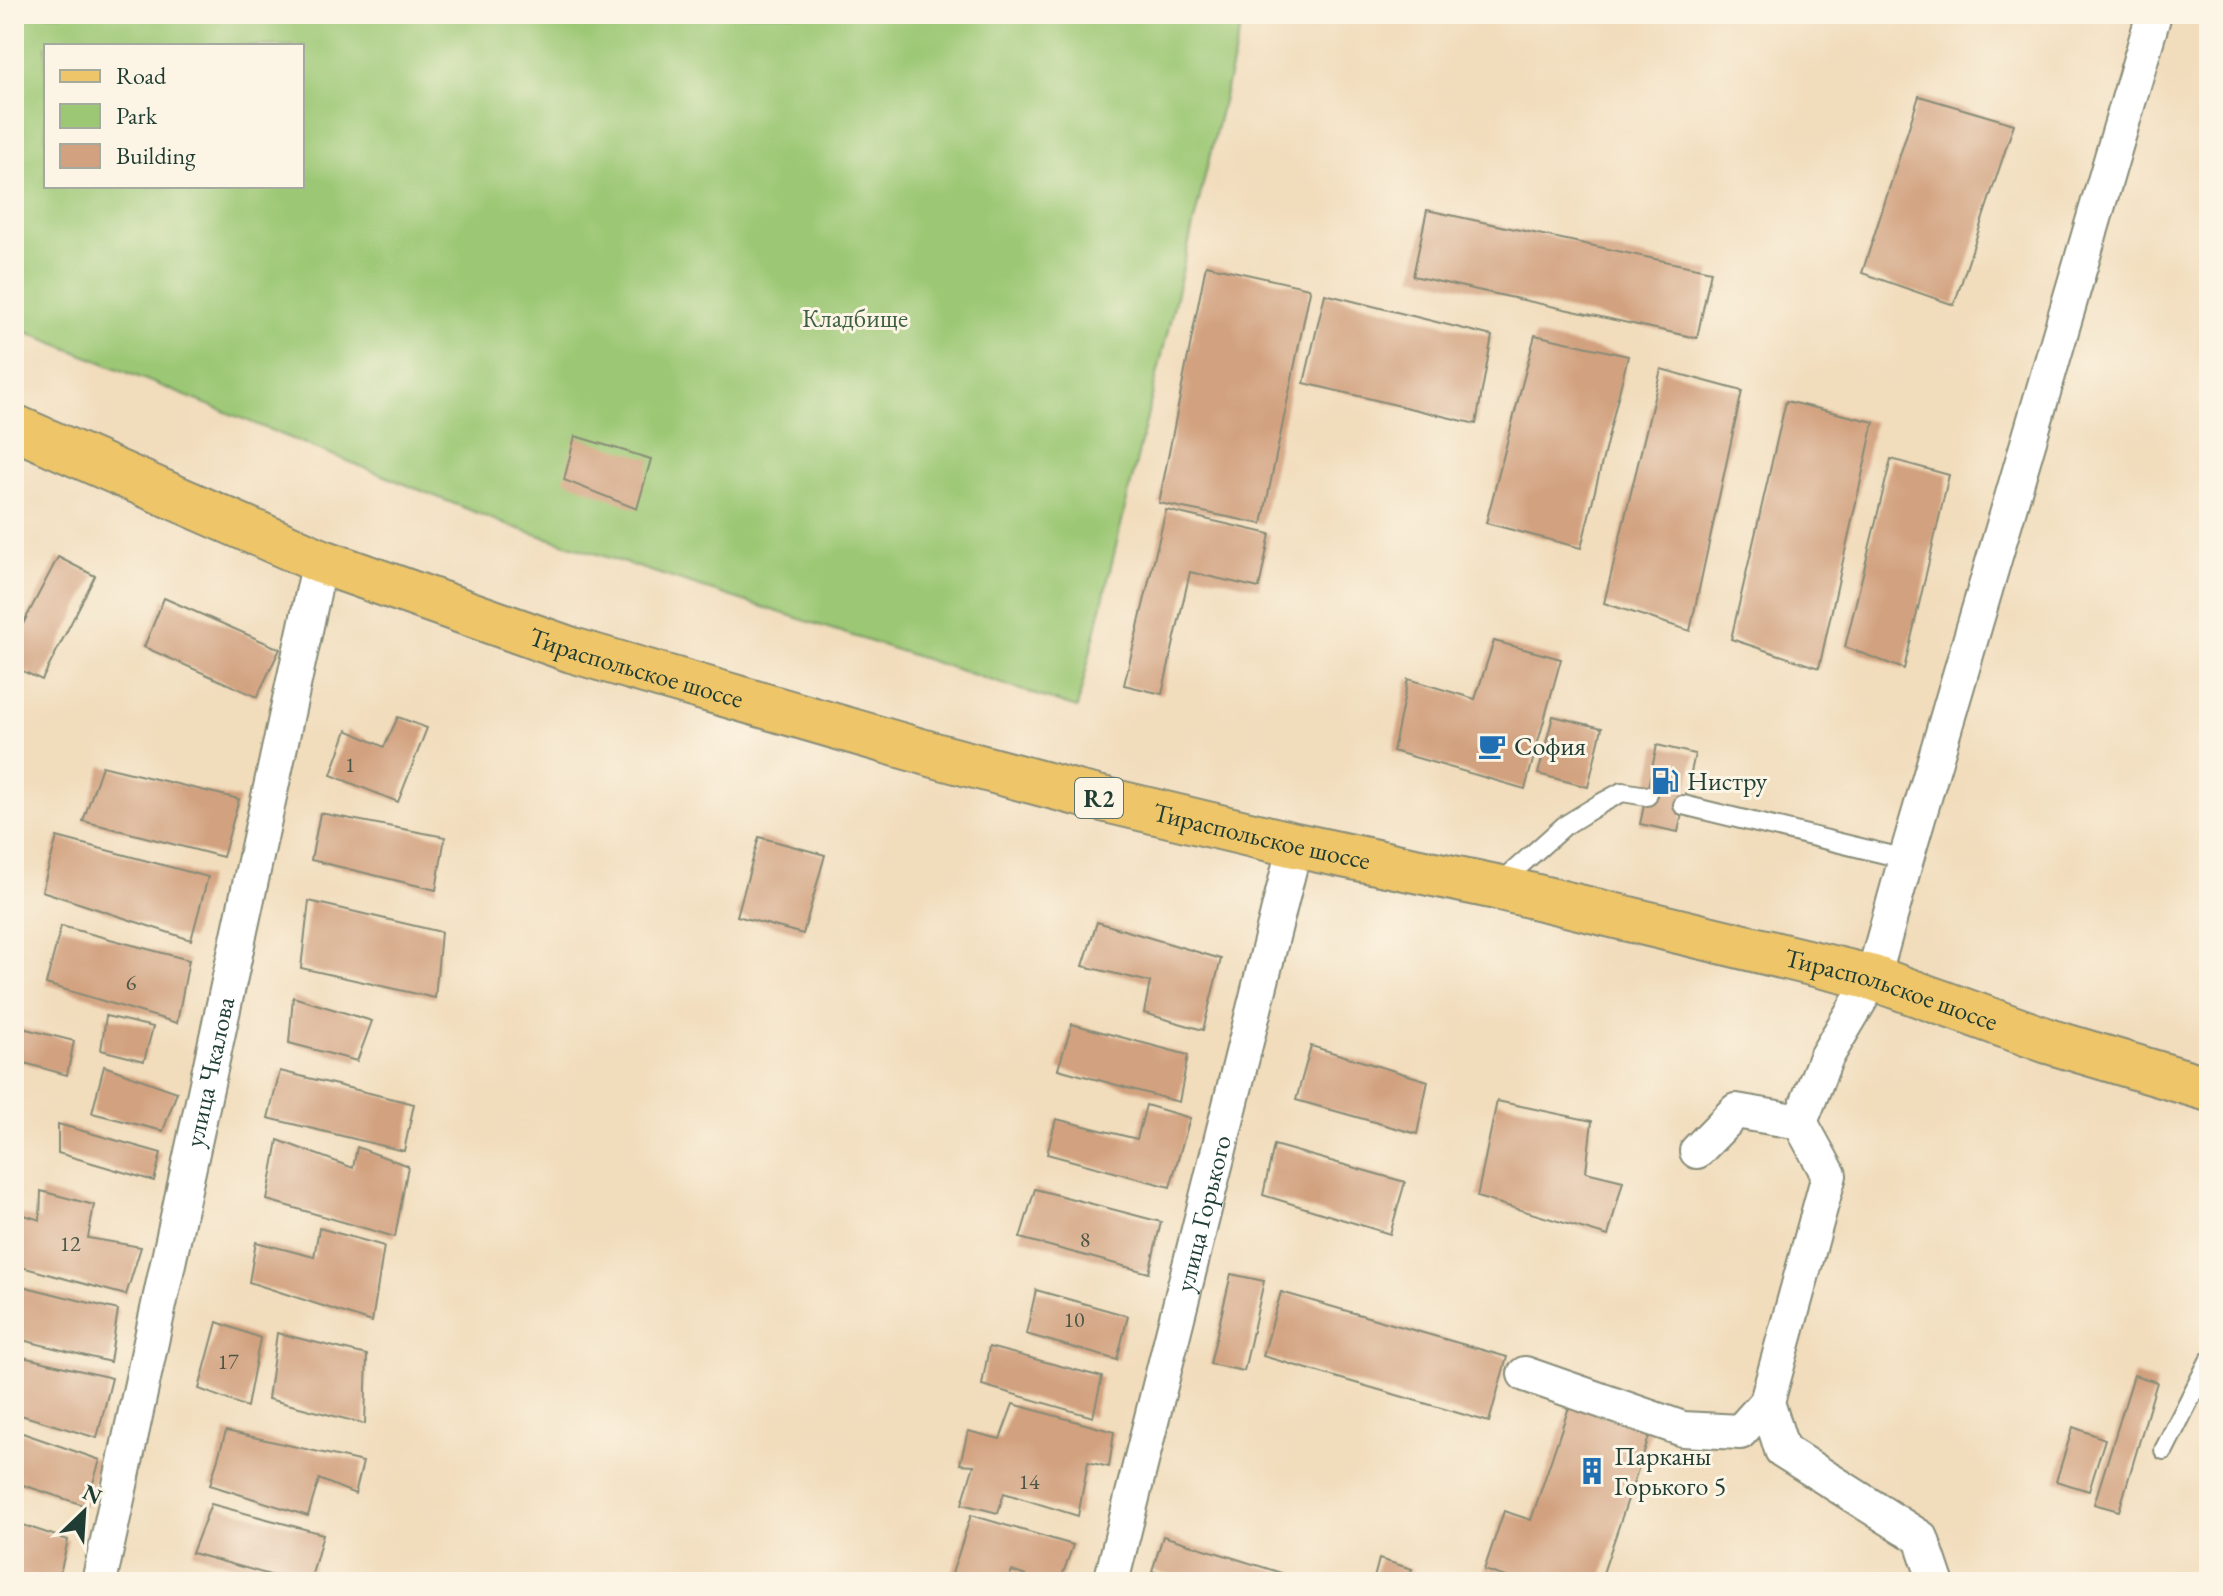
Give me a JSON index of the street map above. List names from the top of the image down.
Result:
{
  "streets": {
    "main road": ["Тираспольское шоссе", "R2"],
    "street": ["улица Чкалова", "улица Горького"]
  },
  "crossings": [
    ["Тираспольское шоссе", "улица Чкалова"],
    ["Тираспольское шоссе", "улица Горького"]
  ],
  "parks": ["Кладбище"],
  "places": {
    "cafe": ["София"],
    "fuel station": ["Нистру"],
    "building": ["Парканы Горького 5"]
  },
  "house_numbers": [
    "1",
    "6",
    "8",
    "12",
    "10",
    "17",
    "14"
  ],
  "legend": ["Road", "Park", "Building"],
  "north": "top right"
}
